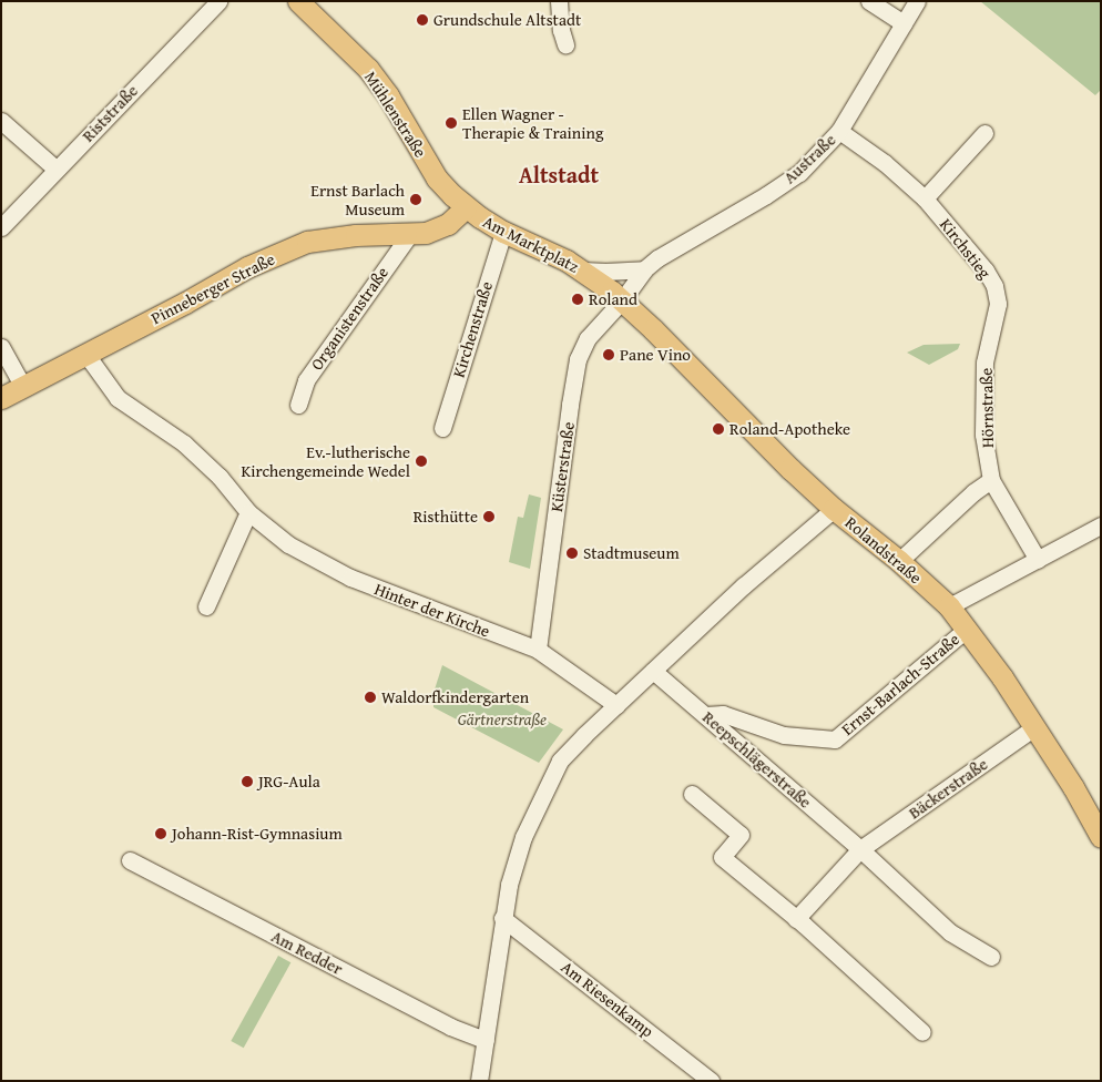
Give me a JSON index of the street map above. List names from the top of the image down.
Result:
{
  "streets": {
    "main road": [
      "Mühlenstraße",
      "Am Marktplatz",
      "Pinneberger Straße",
      "Rolandstraße"
    ],
    "street": [
      "Riststraße",
      "Austraße",
      "Kirchstieg",
      "Organistenstraße",
      "Kirchenstraße",
      "Hörnstraße",
      "Küsterstraße",
      "Hinter der Kirche",
      "Ernst-Barlach-Straße",
      "Reepschlägerstraße",
      "Bäckerstraße",
      "Am Redder",
      "Am Riesenkamp"
    ]
  },
  "crossings": [
    ["Mühlenstraße", "Am Marktplatz"],
    ["Mühlenstraße", "Pinneberger Straße"],
    ["Austraße", "Am Marktplatz"],
    ["Austraße", "Kirchstieg"],
    ["Austraße", "Küsterstraße"],
    ["Austraße", "Rolandstraße"],
    ["Am Marktplatz", "Pinneberger Straße"],
    ["Am Marktplatz", "Kirchenstraße"],
    ["Am Marktplatz", "Küsterstraße"],
    ["Am Marktplatz", "Rolandstraße"],
    ["Kirchstieg", "Hörnstraße"],
    ["Pinneberger Straße", "Organistenstraße"],
    ["Pinneberger Straße", "Hinter der Kirche"],
    ["Küsterstraße", "Rolandstraße"],
    ["Küsterstraße", "Hinter der Kirche"],
    ["Rolandstraße", "Ernst-Barlach-Straße"],
    ["Rolandstraße", "Bäckerstraße"],
    ["Ernst-Barlach-Straße", "Reepschlägerstraße"],
    ["Reepschlägerstraße", "Bäckerstraße"]
  ],
  "districts": ["Altstadt"],
  "parks": ["Gärtnerstraße"],
  "places": [
    "Grundschule Altstadt",
    "Ellen Wagner - Therapie & Training",
    "Ernst Barlach Museum",
    "Roland",
    "Pane Vino",
    "Roland-Apotheke",
    "Ev.-lutherische Kirchengemeinde Wedel",
    "Risthütte",
    "Stadtmuseum",
    "Waldorfkindergarten",
    "JRG-Aula",
    "Johann-Rist-Gymnasium"
  ]
}
